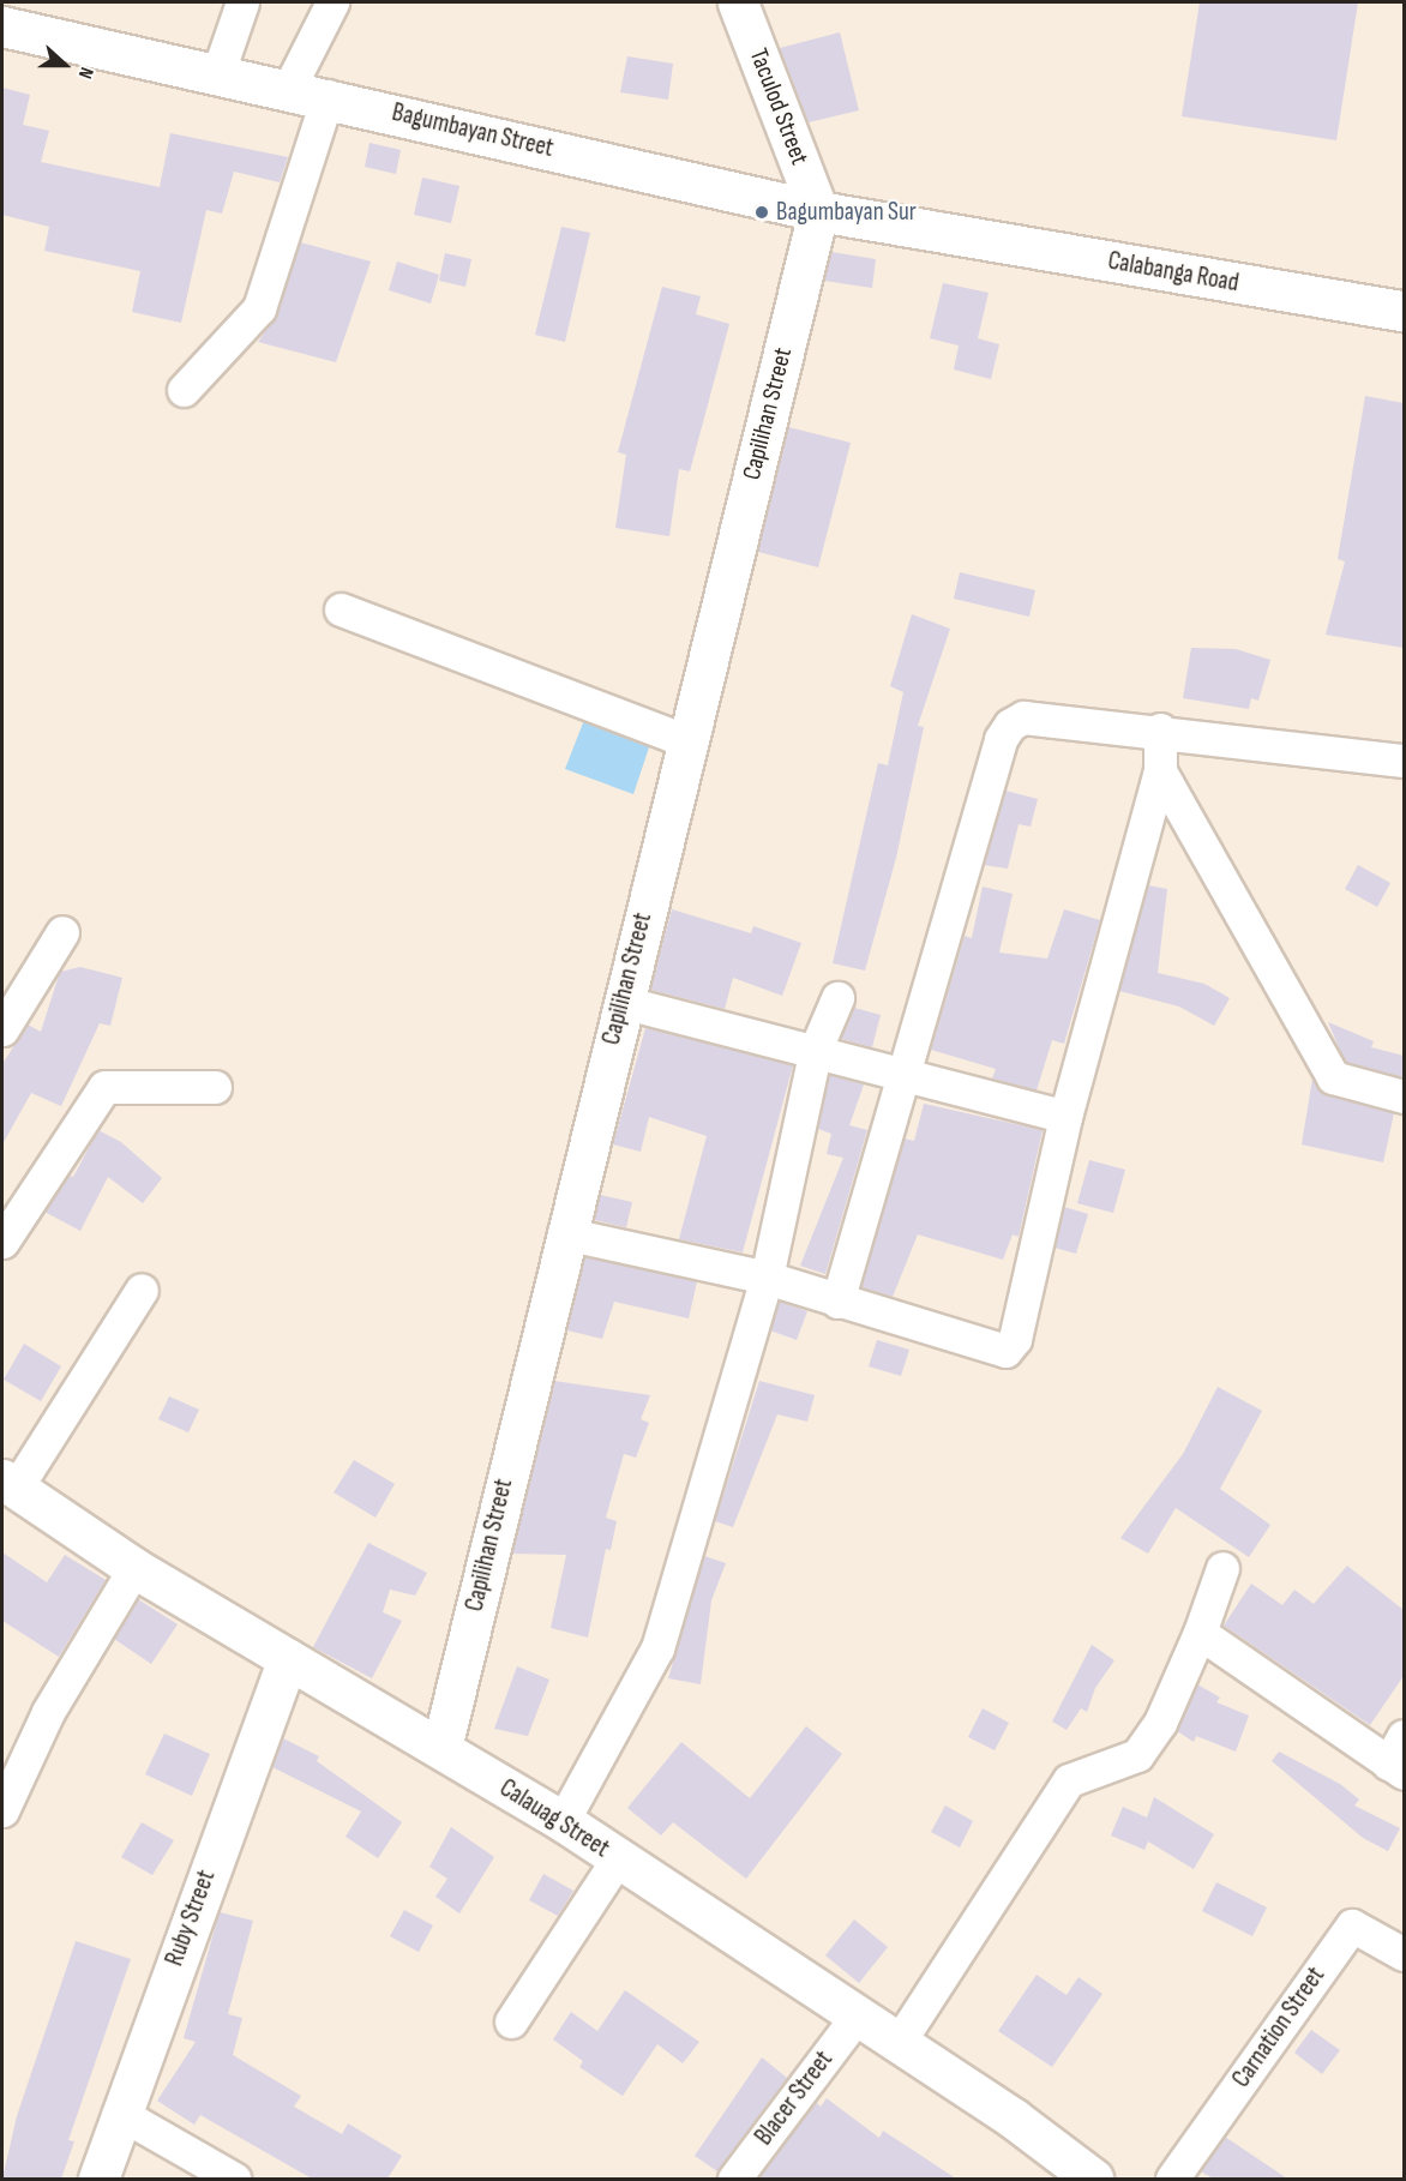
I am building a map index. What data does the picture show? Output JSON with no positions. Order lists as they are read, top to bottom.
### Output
{
  "streets": {
    "street": [
      "Taculod Street",
      "Bagumbayan Street",
      "Calabanga Road",
      "Capilihan Street",
      "Calauag Street",
      "Ruby Street",
      "Carnation Street",
      "Blacer Street"
    ]
  },
  "crossings": [
    ["Taculod Street", "Bagumbayan Street"],
    ["Taculod Street", "Capilihan Street"],
    ["Bagumbayan Street", "Calabanga Road"],
    ["Bagumbayan Street", "Capilihan Street"],
    ["Capilihan Street", "Calauag Street"],
    ["Calauag Street", "Ruby Street"],
    ["Calauag Street", "Blacer Street"]
  ],
  "places": ["Bagumbayan Sur"],
  "north": "right"
}
